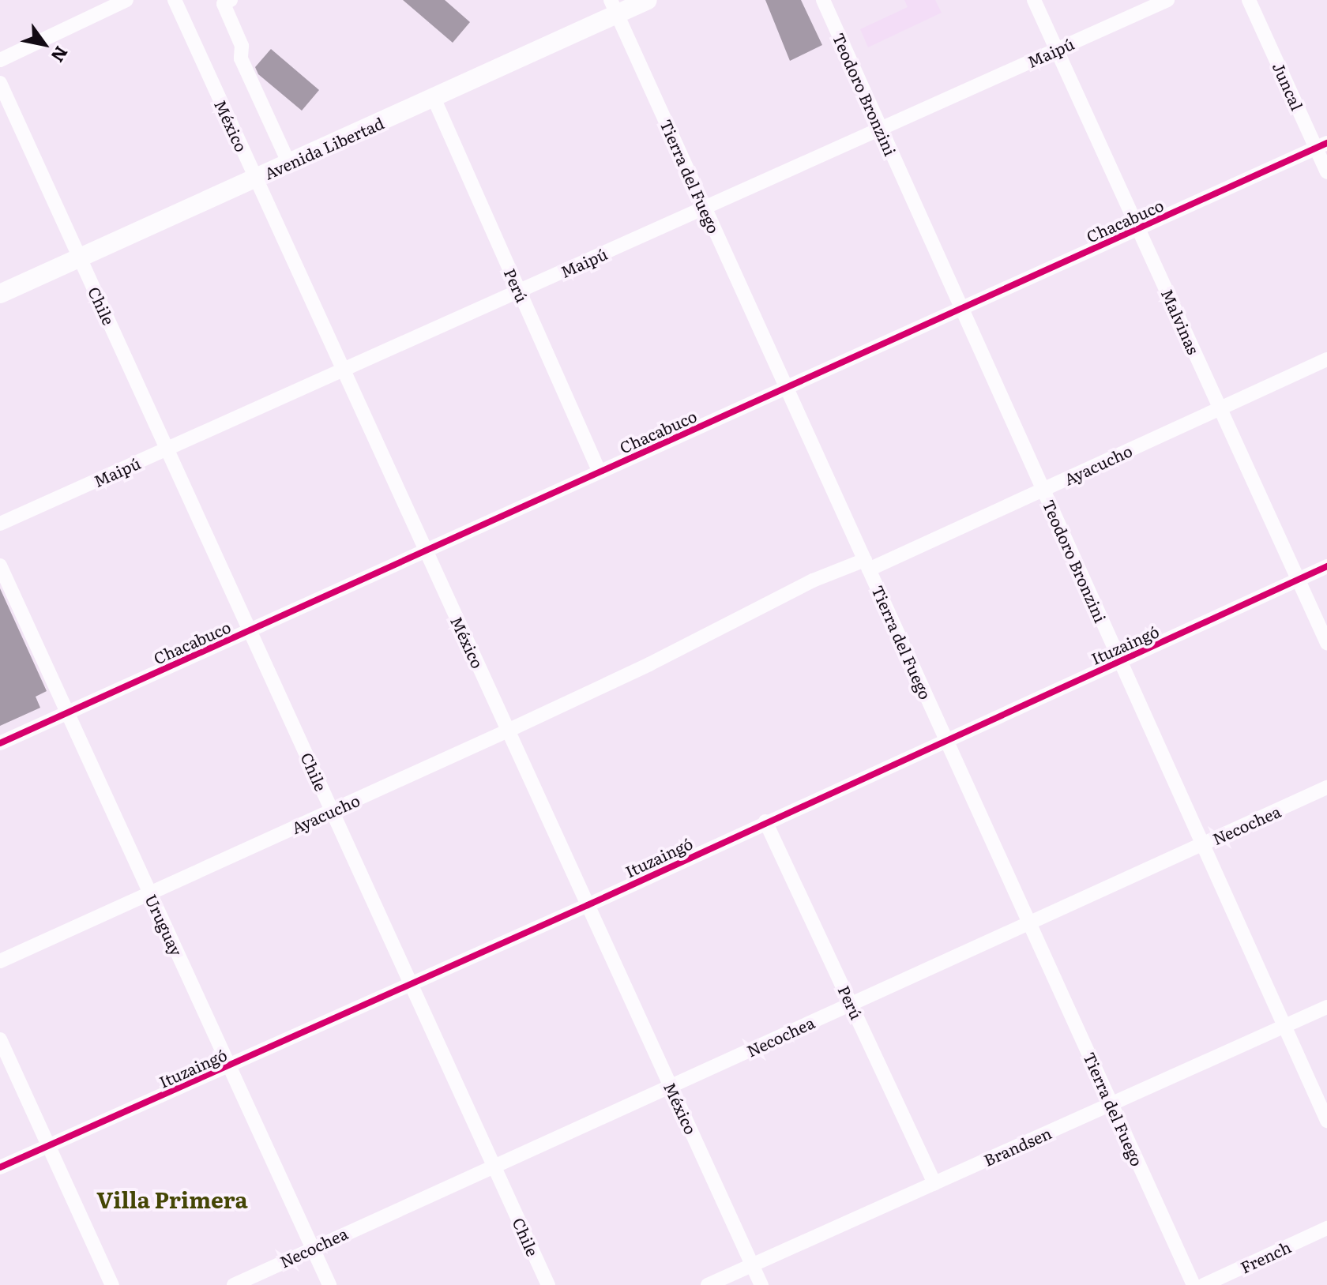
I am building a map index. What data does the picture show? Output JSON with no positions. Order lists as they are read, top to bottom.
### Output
{
  "streets": {
    "main road": ["Avenida Libertad"],
    "street": [
      "Maipú",
      "Juncal",
      "Teodoro Bronzini",
      "México",
      "Tierra del Fuego",
      "Chacabuco",
      "Perú",
      "Chile",
      "Malvinas",
      "Ayacucho",
      "Ituzaingó",
      "Necochea",
      "Uruguay",
      "Brandsen",
      "French"
    ]
  },
  "crossings": [
    ["Maipú", "Teodoro Bronzini"],
    ["Maipú", "México"],
    ["Maipú", "Tierra del Fuego"],
    ["Maipú", "Perú"],
    ["Maipú", "Chile"],
    ["Maipú", "Malvinas"],
    ["Juncal", "Chacabuco"],
    ["Teodoro Bronzini", "Chacabuco"],
    ["Teodoro Bronzini", "Ayacucho"],
    ["Teodoro Bronzini", "Ituzaingó"],
    ["Teodoro Bronzini", "Necochea"],
    ["Teodoro Bronzini", "Brandsen"],
    ["México", "Avenida Libertad"],
    ["México", "Chacabuco"],
    ["México", "Ayacucho"],
    ["México", "Ituzaingó"],
    ["México", "Necochea"],
    ["México", "Brandsen"],
    ["Avenida Libertad", "Tierra del Fuego"],
    ["Avenida Libertad", "Perú"],
    ["Avenida Libertad", "Chile"],
    ["Tierra del Fuego", "Chacabuco"],
    ["Tierra del Fuego", "Ayacucho"],
    ["Tierra del Fuego", "Ituzaingó"],
    ["Tierra del Fuego", "Necochea"],
    ["Tierra del Fuego", "Brandsen"],
    ["Chacabuco", "Perú"],
    ["Chacabuco", "Chile"],
    ["Chacabuco", "Malvinas"],
    ["Chacabuco", "Uruguay"],
    ["Perú", "Ituzaingó"],
    ["Perú", "Necochea"],
    ["Perú", "Brandsen"],
    ["Chile", "Ayacucho"],
    ["Chile", "Ituzaingó"],
    ["Chile", "Necochea"],
    ["Malvinas", "Ayacucho"],
    ["Malvinas", "Ituzaingó"],
    ["Ayacucho", "Uruguay"],
    ["Ituzaingó", "Uruguay"],
    ["Necochea", "Uruguay"]
  ],
  "districts": ["Villa Primera"],
  "north": "bottom right"
}
